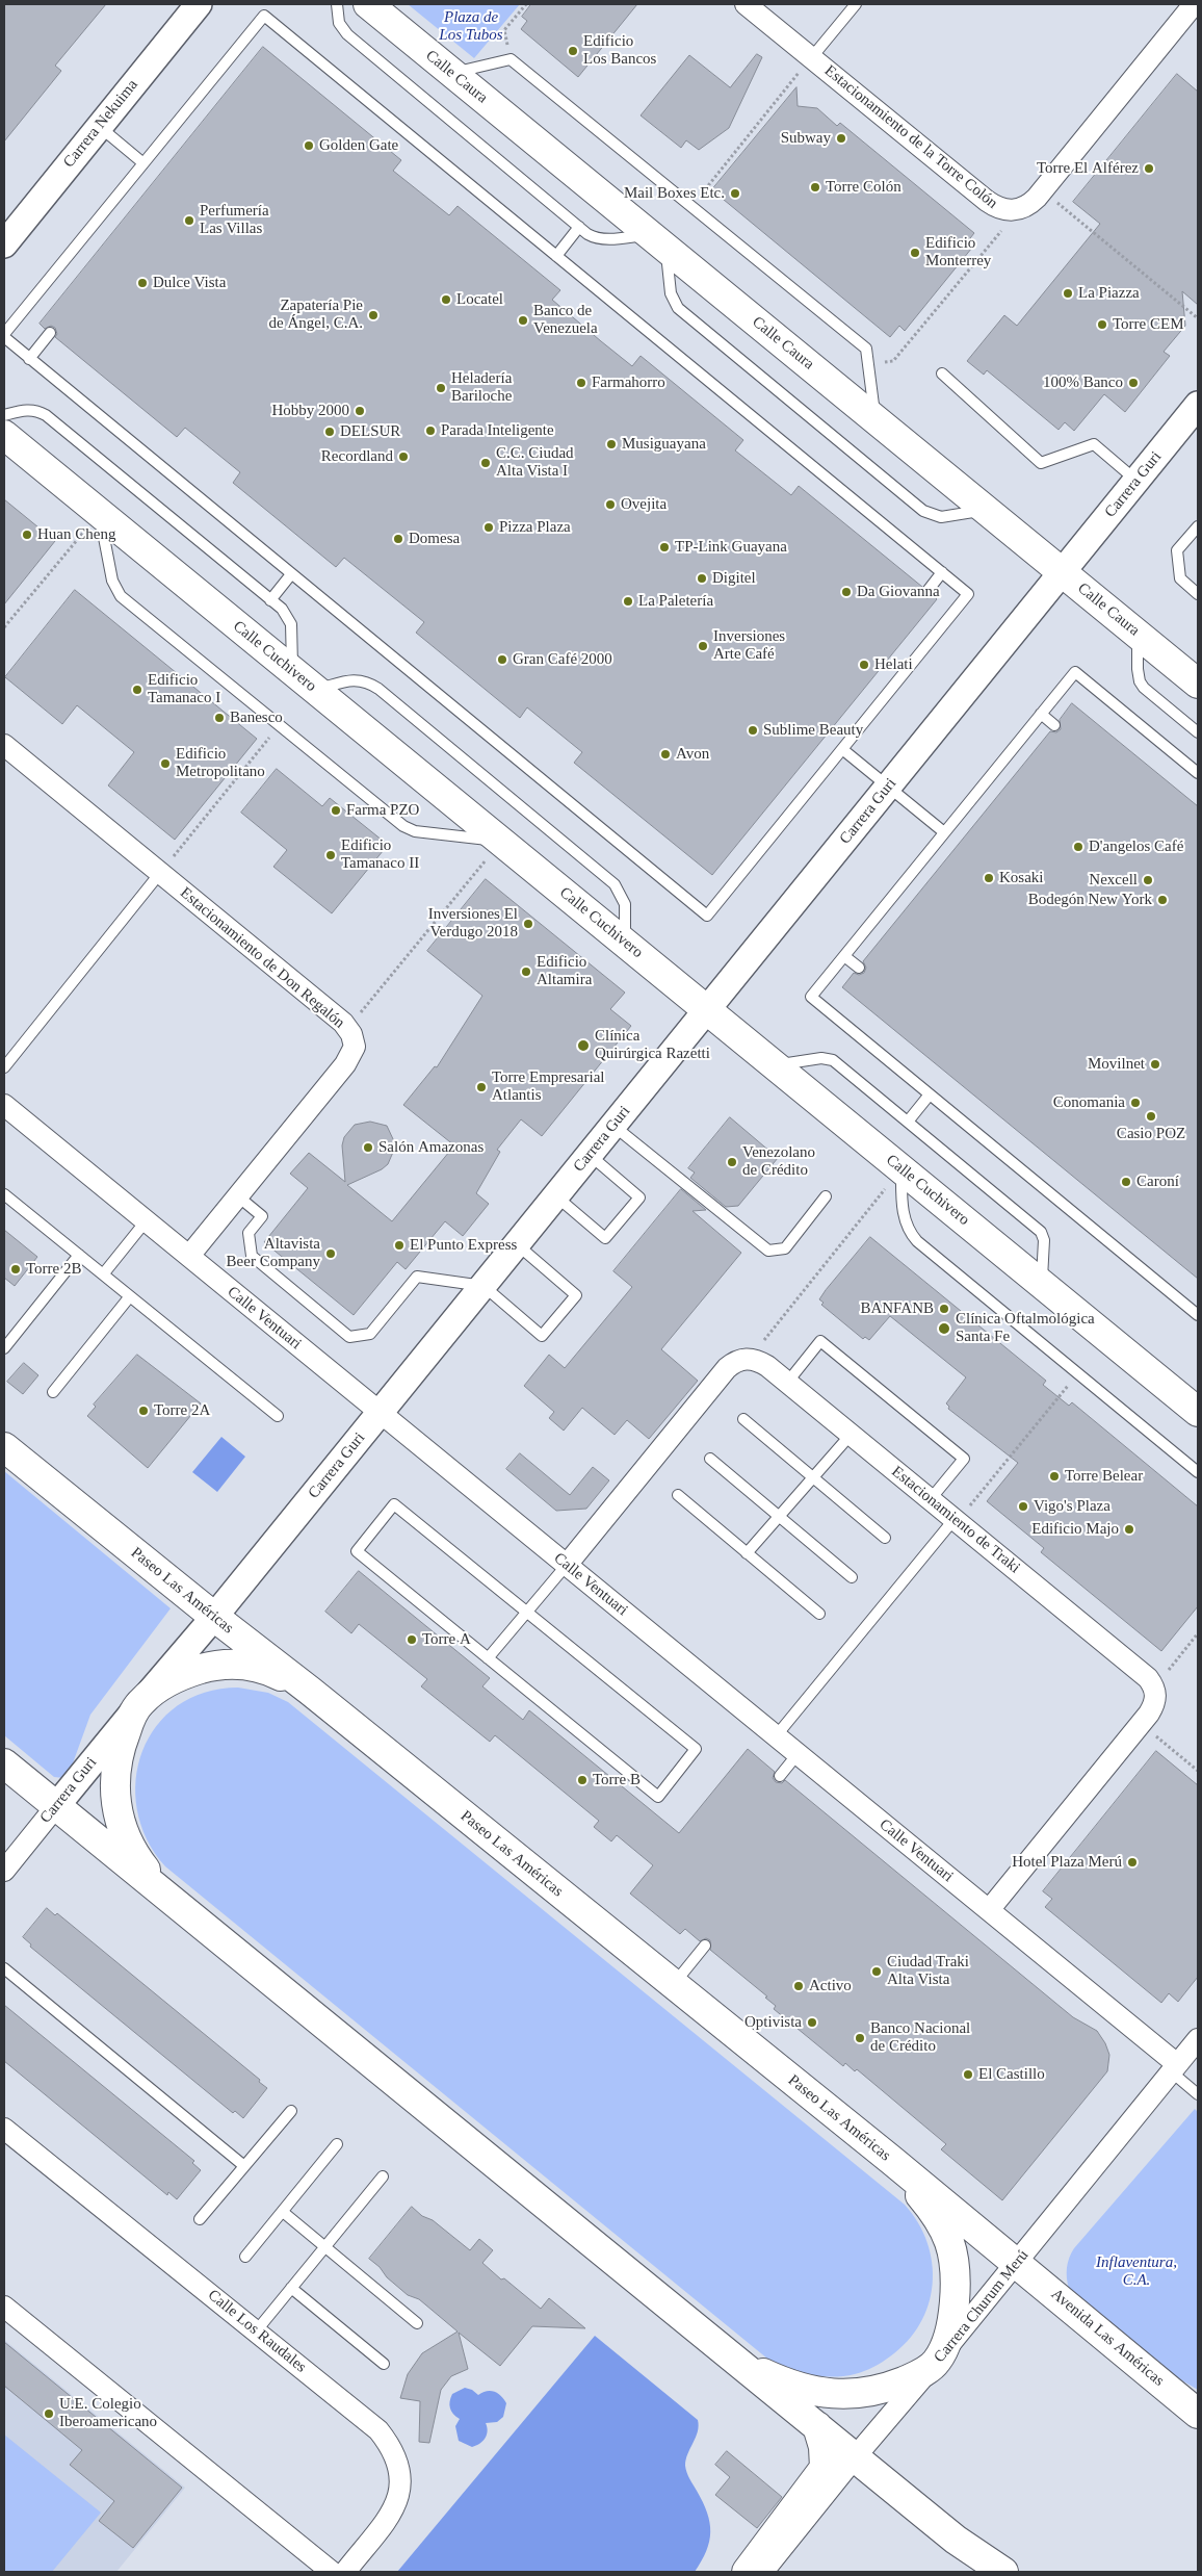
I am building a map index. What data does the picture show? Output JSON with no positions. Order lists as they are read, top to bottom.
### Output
{
  "streets": {
    "main road": [
      "Calle Caura",
      "Calle Cuchivero",
      "Paseo Las Américas",
      "Avenida Las Américas"
    ],
    "street": [
      "Carrera Nekuima",
      "Estacionamiento de la Torre Colón",
      "Carrera Guri",
      "Estacionamiento de Don Regalón",
      "Calle Ventuari",
      "Estacionamiento de Traki",
      "Carrera Churum Merú",
      "Calle Los Raudales"
    ]
  },
  "crossings": [
    ["Calle Caura", "Carrera Guri"],
    ["Carrera Guri", "Calle Cuchivero"],
    ["Carrera Guri", "Calle Ventuari"],
    ["Carrera Guri", "Paseo Las Américas"],
    ["Estacionamiento de Don Regalón", "Calle Ventuari"],
    ["Calle Ventuari", "Carrera Churum Merú"],
    ["Paseo Las Américas", "Carrera Churum Merú"],
    ["Paseo Las Américas", "Avenida Las Américas"],
    ["Carrera Churum Merú", "Avenida Las Américas"]
  ],
  "parks": ["Plaza de Los Tubos", "Inflaventura, C.A."],
  "places": [
    "Edificio Los Bancos",
    "Subway",
    "Golden Gate",
    "Torre El Alférez",
    "Torre Colón",
    "Mail Boxes Etc.",
    "Perfumería Las Villas",
    "Edificio Monterrey",
    "Dulce Vista",
    "La Piazza",
    "Locatel",
    "Zapatería Pie de Ángel, C.A.",
    "Banco de Venezuela",
    "Torre CEM",
    "Farmahorro",
    "100% Banco",
    "Heladería Bariloche",
    "Hobby 2000",
    "Parada Inteligente",
    "DELSUR",
    "Musiguayana",
    "Recordland",
    "C.C. Ciudad Alta Vista I",
    "Ovejita",
    "Pizza Plaza",
    "Huan Cheng",
    "Domesa",
    "TP-Link Guayana",
    "Digitel",
    "Da Giovanna",
    "La Paletería",
    "Inversiones Arte Café",
    "Gran Café 2000",
    "Helati",
    "Edificio Tamanaco I",
    "Banesco",
    "Sublime Beauty",
    "Avon",
    "Edificio Metropolitano",
    "Farma PZO",
    "D'angelos Café",
    "Edificio Tamanaco II",
    "Kosaki",
    "Nexcell",
    "Bodegón New York",
    "Inversiones El Verdugo 2018",
    "Edificio Altamira",
    "Clínica Quirúrgica Razetti",
    "Movilnet",
    "Torre Empresarial Atlantis",
    "Conomania",
    "Casio POZ",
    "Salón Amazonas",
    "Venezolano de Crédito",
    "Caroní",
    "El Punto Express",
    "Altavista Beer Company",
    "Torre 2B",
    "BANFANB",
    "Clínica Oftalmológica Santa Fe",
    "Torre 2A",
    "Torre Belear",
    "Vigo's Plaza",
    "Edificio Majo",
    "Torre A",
    "Torre B",
    "Hotel Plaza Merú",
    "Ciudad Traki Alta Vista",
    "Activo",
    "Optivista",
    "Banco Nacional de Crédito",
    "El Castillo",
    "U.E. Colegio Iberoamericano"
  ]
}
